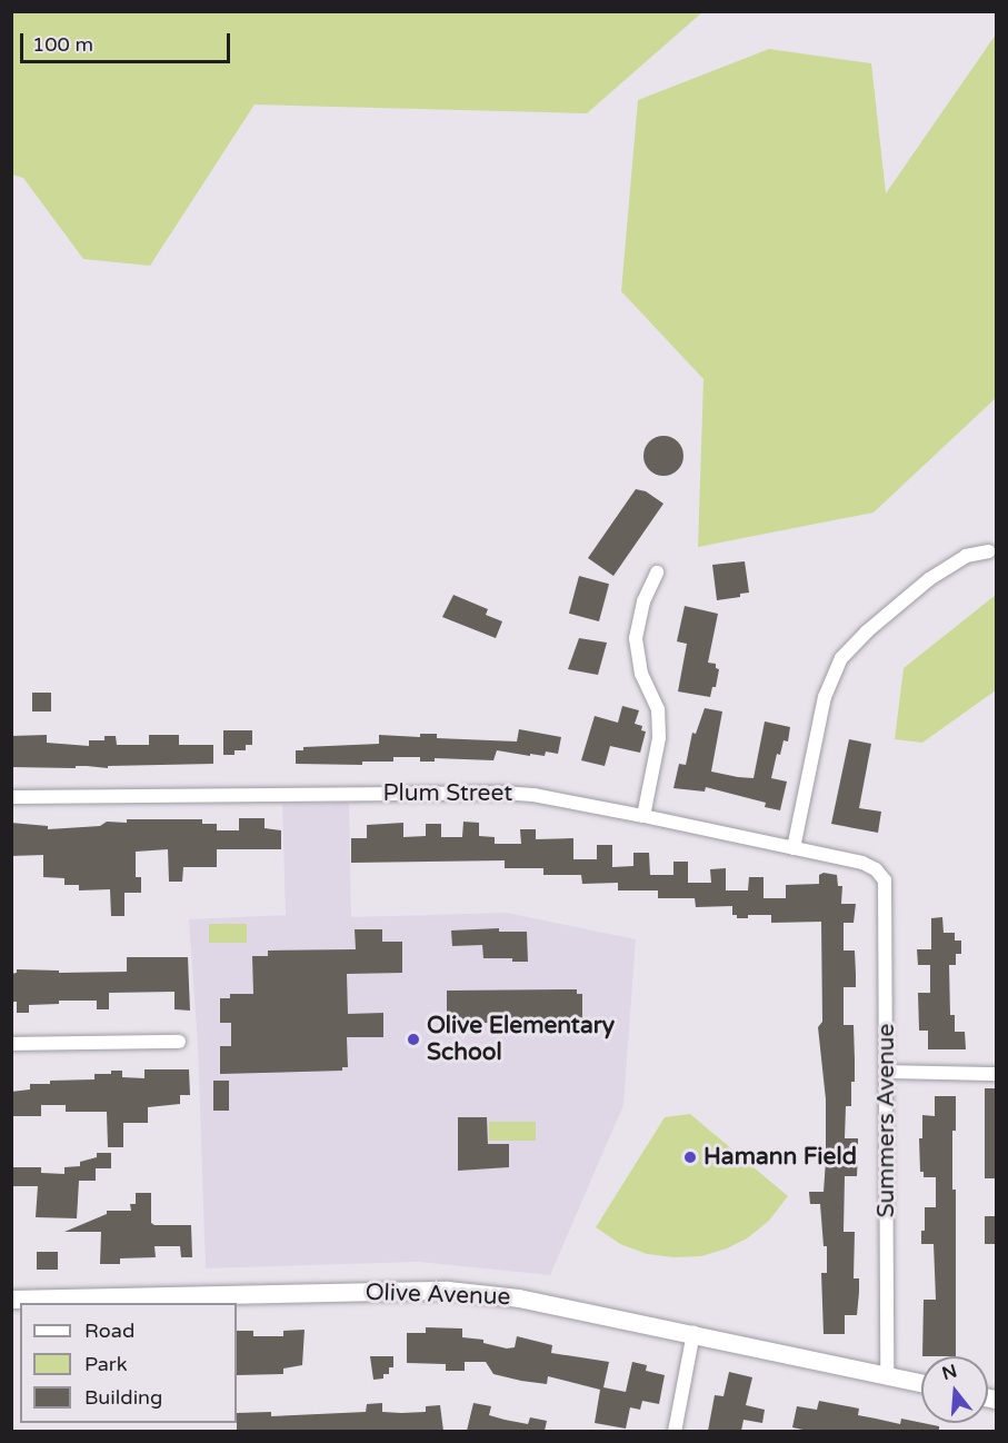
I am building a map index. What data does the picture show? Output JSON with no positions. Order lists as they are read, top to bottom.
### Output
{
  "streets": {
    "street": ["Plum Street", "Summers Avenue", "Olive Avenue"]
  },
  "crossings": [
    ["Plum Street", "Summers Avenue"],
    ["Summers Avenue", "Olive Avenue"]
  ],
  "places": ["Olive Elementary School", "Hamann Field"],
  "legend": ["Road", "Park", "Building"],
  "scale_bar": "100 m",
  "north": "top"
}
